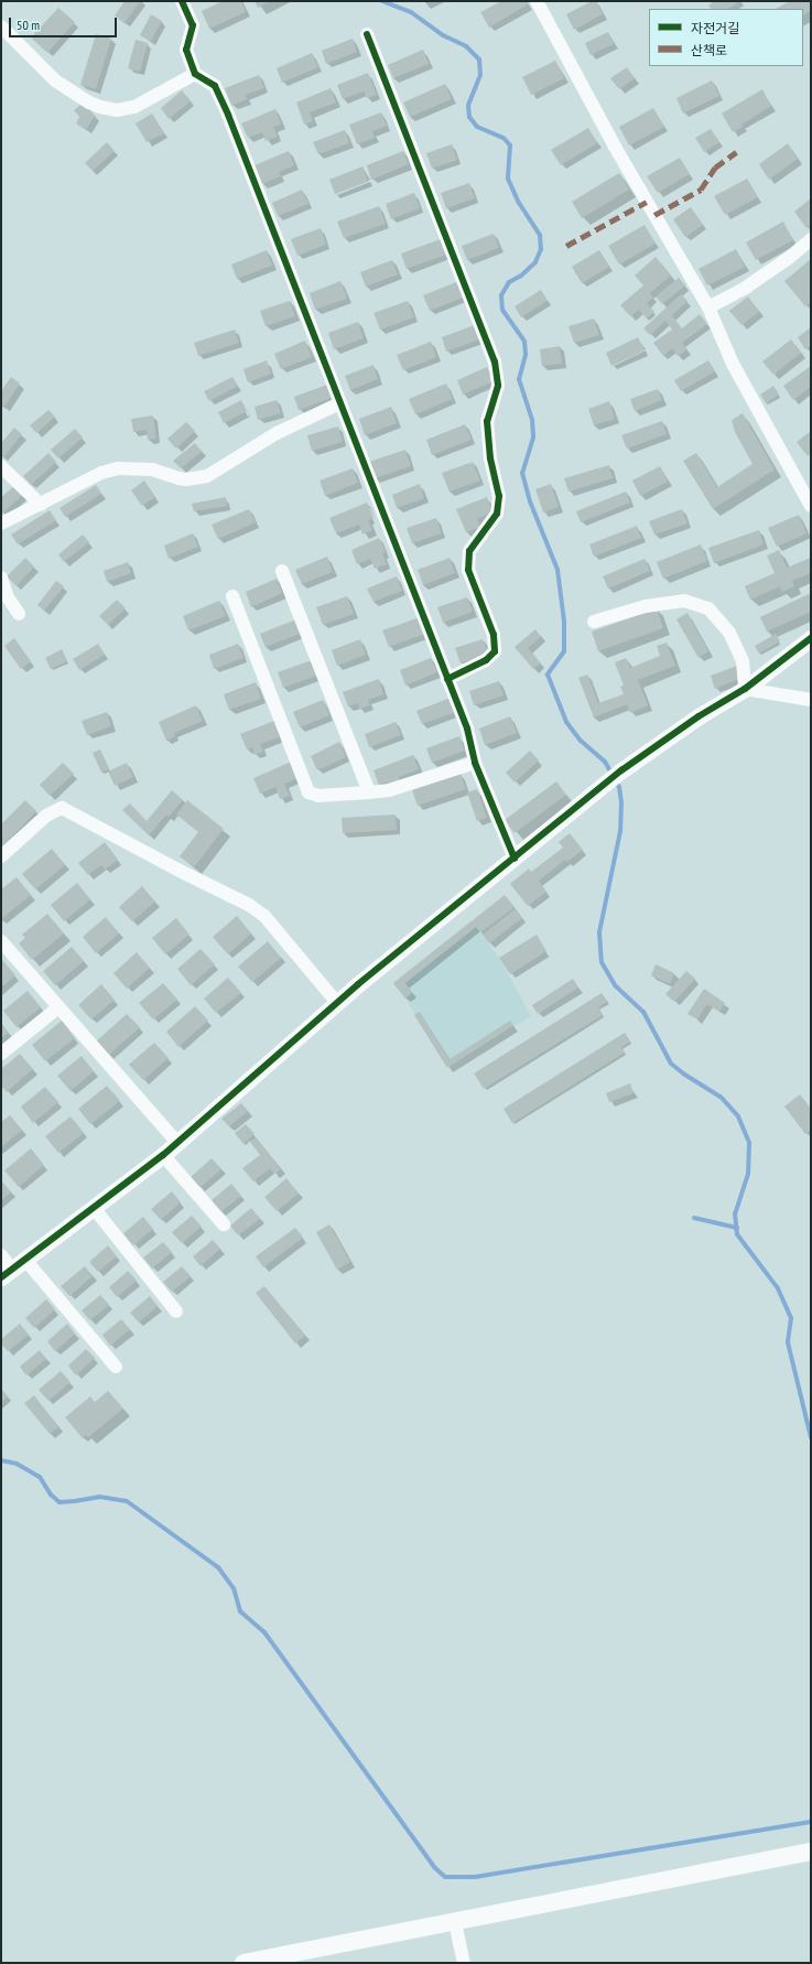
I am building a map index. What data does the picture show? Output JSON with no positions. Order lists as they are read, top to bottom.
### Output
{
  "legend": ["자전거길", "산책로"],
  "scale_bar": "50 m"
}
